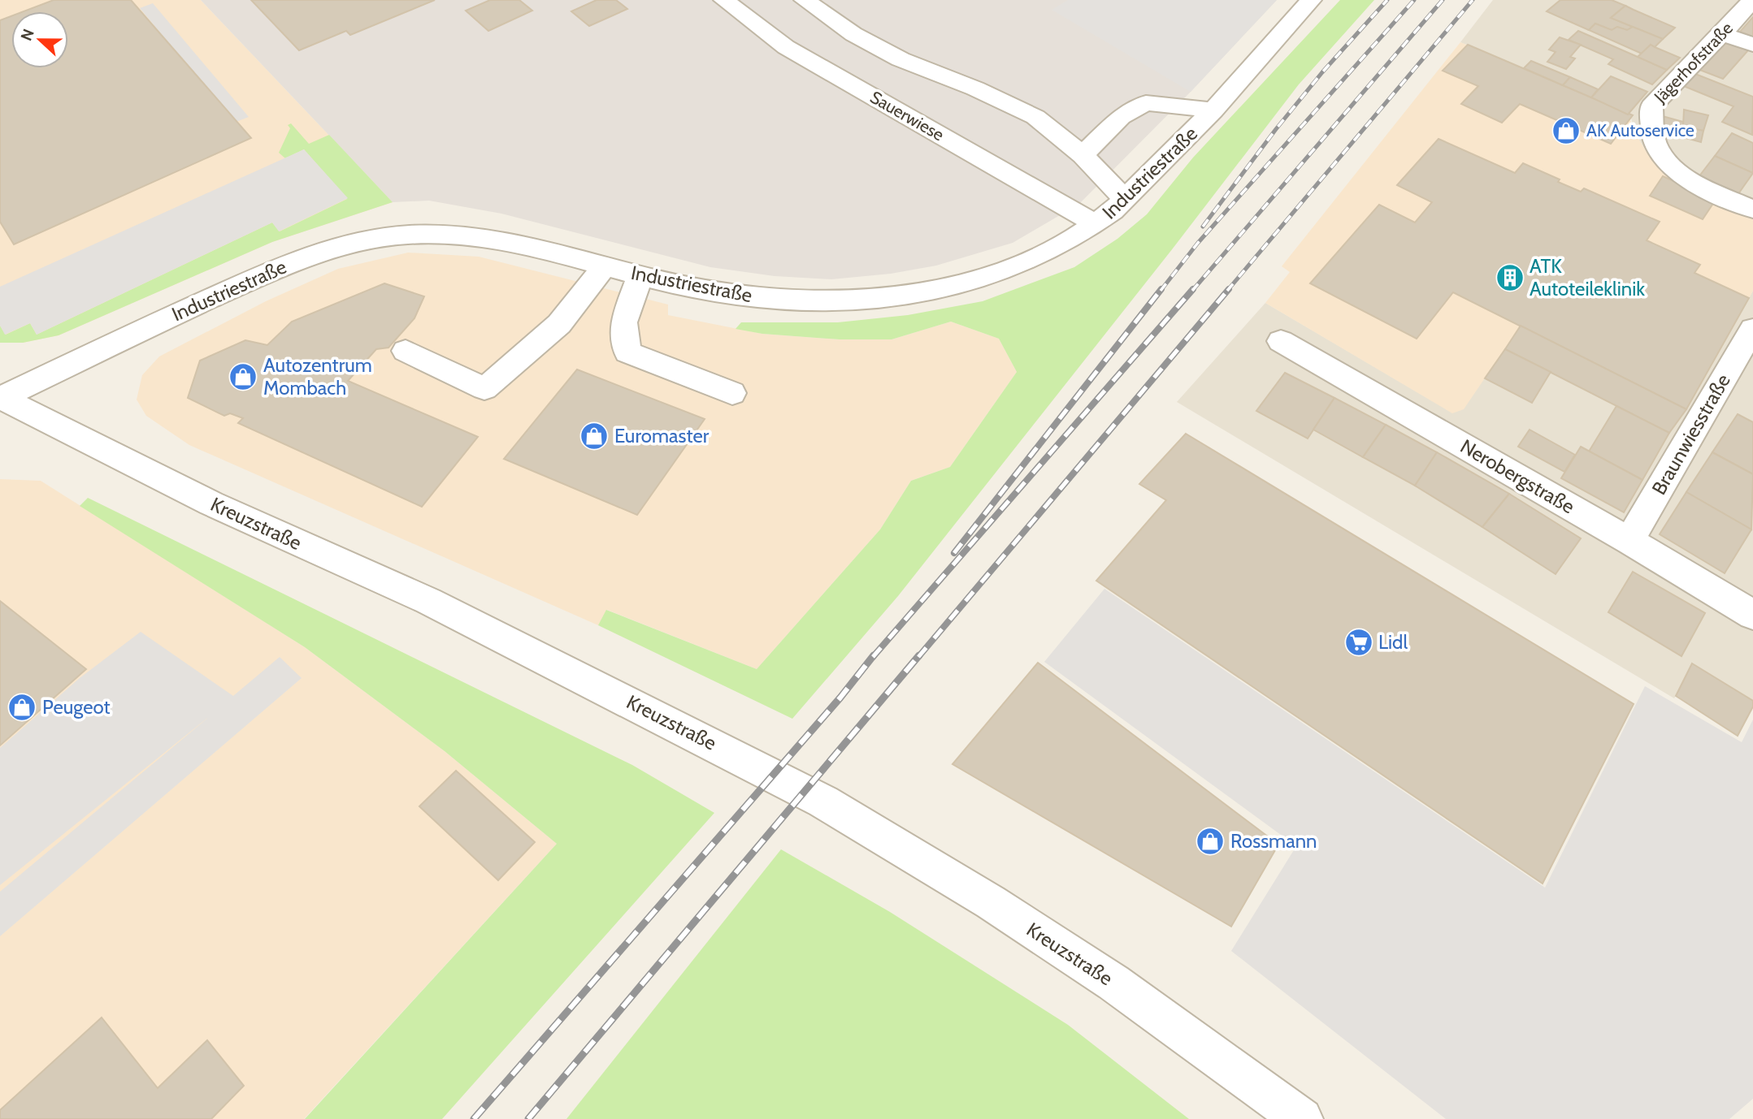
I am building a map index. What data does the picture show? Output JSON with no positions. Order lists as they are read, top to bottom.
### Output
{
  "streets": {
    "street": [
      "Jägerhofstraße",
      "Sauerwiese",
      "Industriestraße",
      "Braunwiesstraße",
      "Nerobergstraße",
      "Kreuzstraße"
    ]
  },
  "crossings": [
    ["Sauerwiese", "Industriestraße"],
    ["Industriestraße", "Kreuzstraße"],
    ["Braunwiesstraße", "Nerobergstraße"]
  ],
  "places": {
    "shop": [
      "AK Autoservice",
      "Autozentrum Mombach",
      "Euromaster",
      "Peugeot",
      "Rossmann"
    ],
    "building": ["ATK Autoteileklinik"],
    "supermarket": ["Lidl"]
  },
  "north": "left"
}
